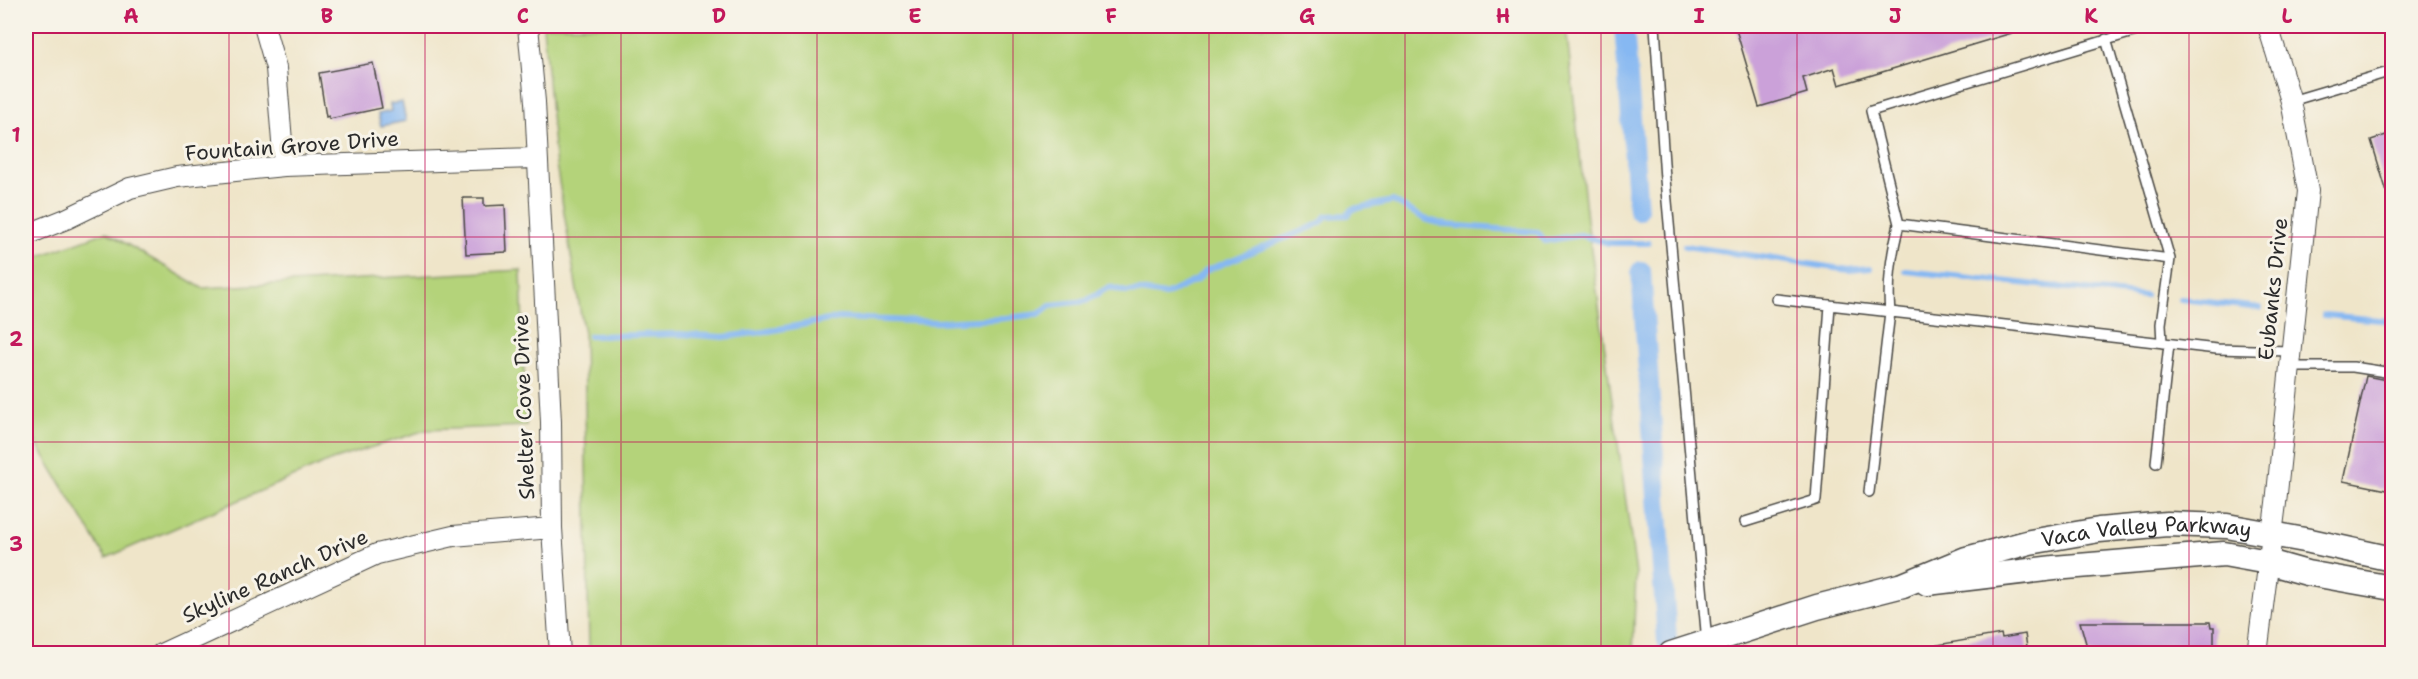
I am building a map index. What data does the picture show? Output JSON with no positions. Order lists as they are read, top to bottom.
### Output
{
  "streets": {
    "street": [
      "Fountain Grove Drive",
      "Eubanks Drive",
      "Shelter Cove Drive",
      "Vaca Valley Parkway",
      "Skyline Ranch Drive"
    ]
  },
  "crossings": [
    ["Fountain Grove Drive", "Shelter Cove Drive"],
    ["Eubanks Drive", "Vaca Valley Parkway"],
    ["Shelter Cove Drive", "Skyline Ranch Drive"]
  ],
  "grid": {
    "columns": [
      "A",
      "B",
      "C",
      "D",
      "E",
      "F",
      "G",
      "H",
      "I",
      "J",
      "K",
      "L"
    ],
    "rows": ["1", "2", "3"]
  }
}
